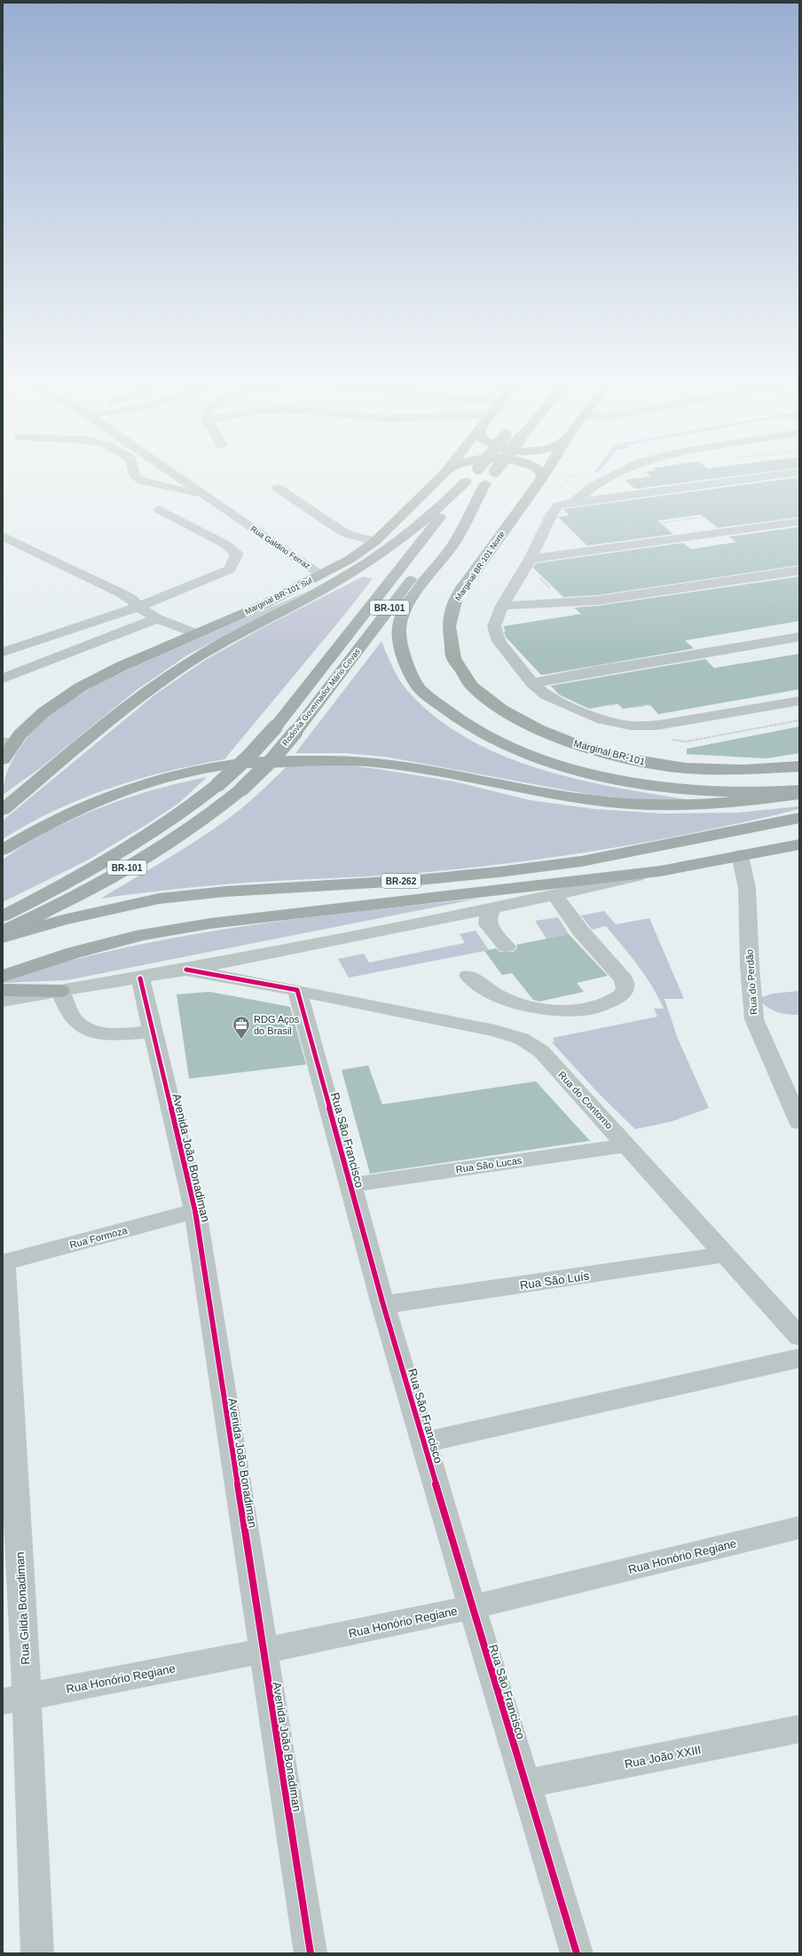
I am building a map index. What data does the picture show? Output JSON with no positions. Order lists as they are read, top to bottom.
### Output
{
  "streets": {
    "highway": ["BR-101", "Rodovia Governador Mário Covas"],
    "main road": [
      "Marginal BR-101 Norte",
      "Marginal BR-101 Sul",
      "Marginal BR-101",
      "BR-262"
    ],
    "street": [
      "Rua Galdino Ferraz",
      "Rua do Perdão",
      "Rua do Contorno",
      "Rua São Francisco",
      "Avenida João Bonadiman",
      "Rua São Lucas",
      "Rua Formoza",
      "Rua São Luís",
      "Rua Honório Regiane",
      "Rua Gilda Bonadiman",
      "Rua João XXIII"
    ]
  },
  "crossings": [
    ["Rua Galdino Ferraz", "Marginal BR-101 Sul"],
    ["Marginal BR-101 Norte", "Marginal BR-101"],
    ["Rua do Contorno", "Rua São Francisco"],
    ["Rua do Contorno", "Rua São Lucas"],
    ["Rua do Contorno", "Rua São Luís"],
    ["Rua São Francisco", "Rua São Lucas"],
    ["Rua São Francisco", "Rua São Luís"],
    ["Rua São Francisco", "Rua Honório Regiane"],
    ["Rua São Francisco", "Rua João XXIII"],
    ["Avenida João Bonadiman", "Rua Formoza"],
    ["Avenida João Bonadiman", "Rua Honório Regiane"],
    ["Rua Formoza", "Rua Gilda Bonadiman"],
    ["Rua Honório Regiane", "Rua Gilda Bonadiman"]
  ],
  "places": {
    "office": ["RDG Aços do Brasil"]
  }
}
